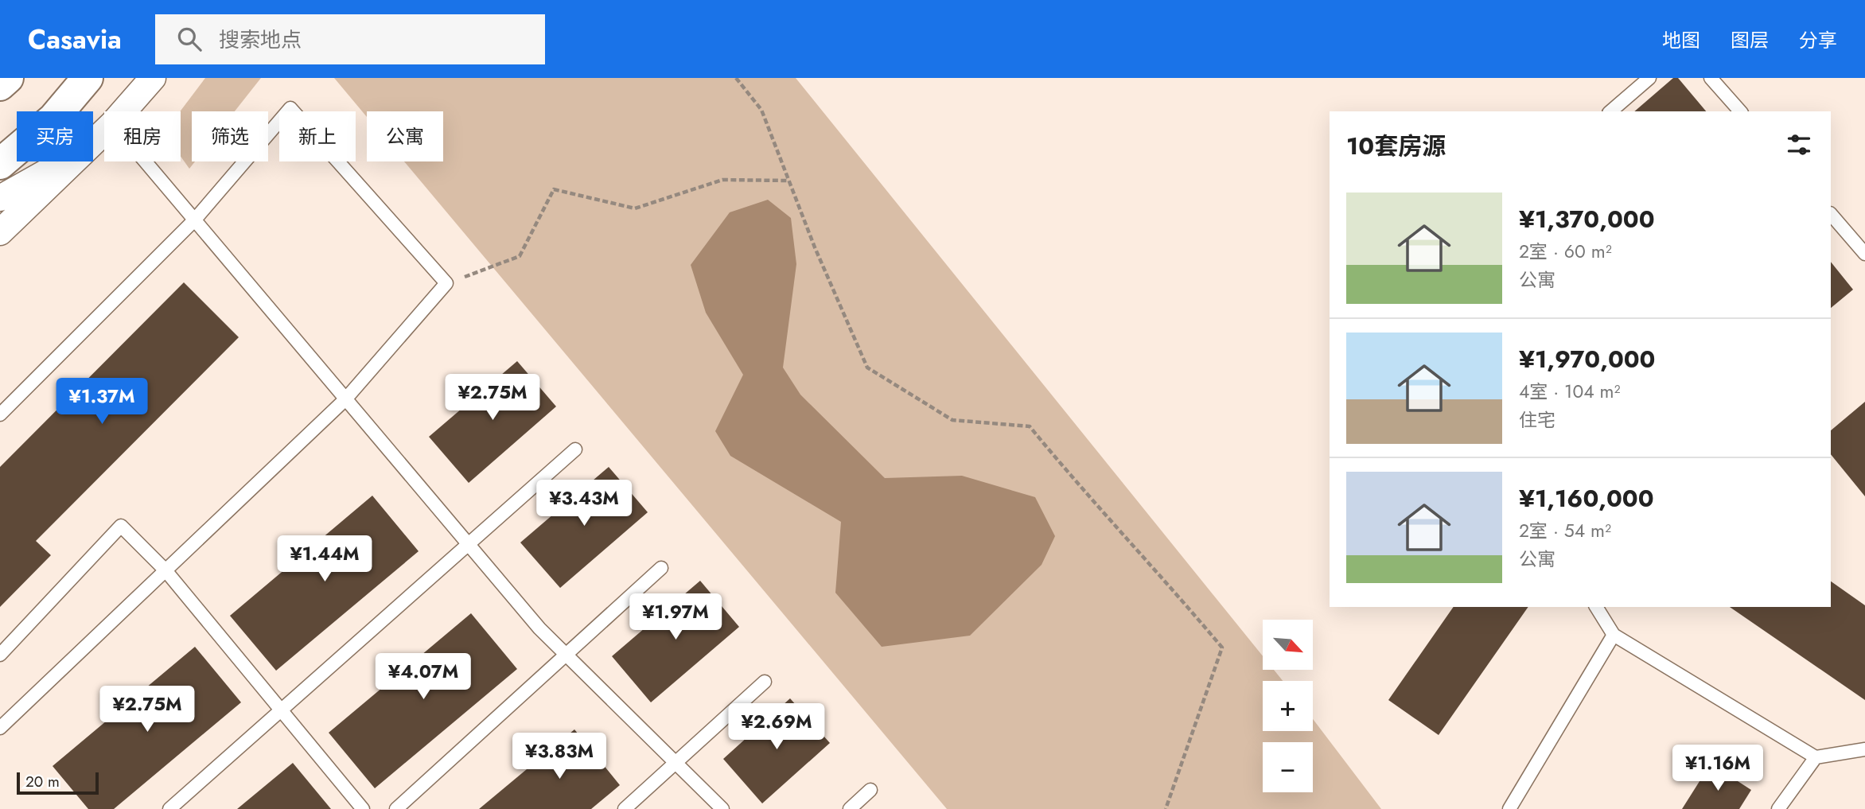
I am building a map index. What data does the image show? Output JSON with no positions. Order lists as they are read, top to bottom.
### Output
{
  "scale_bar": "20 m",
  "north": "bottom right",
  "page": {
    "header": "Casavia",
    "search": "搜索地点",
    "nav": ["地图", "图层", "分享"],
    "chip": [
      "买房",
      "租房",
      "筛选",
      "新上",
      "公寓"
    ],
    "heading": "10套房源",
    "list": [
      {
        "name": "¥1,370,000",
        "note": "2室 · 60 m² · 公寓"
      },
      {
        "name": "¥1,970,000",
        "note": "4室 · 104 m² · 住宅"
      },
      {
        "name": "¥1,160,000",
        "note": "2室 · 54 m² · 公寓"
      }
    ],
    "price": [
      "¥2.75M",
      "¥1.37M",
      "¥3.43M",
      "¥1.44M",
      "¥1.97M",
      "¥4.07M",
      "¥2.75M",
      "¥2.69M",
      "¥3.83M",
      "¥1.16M"
    ],
    "map_buttons": ["+", "−"],
    "scale": "20 m"
  }
}
